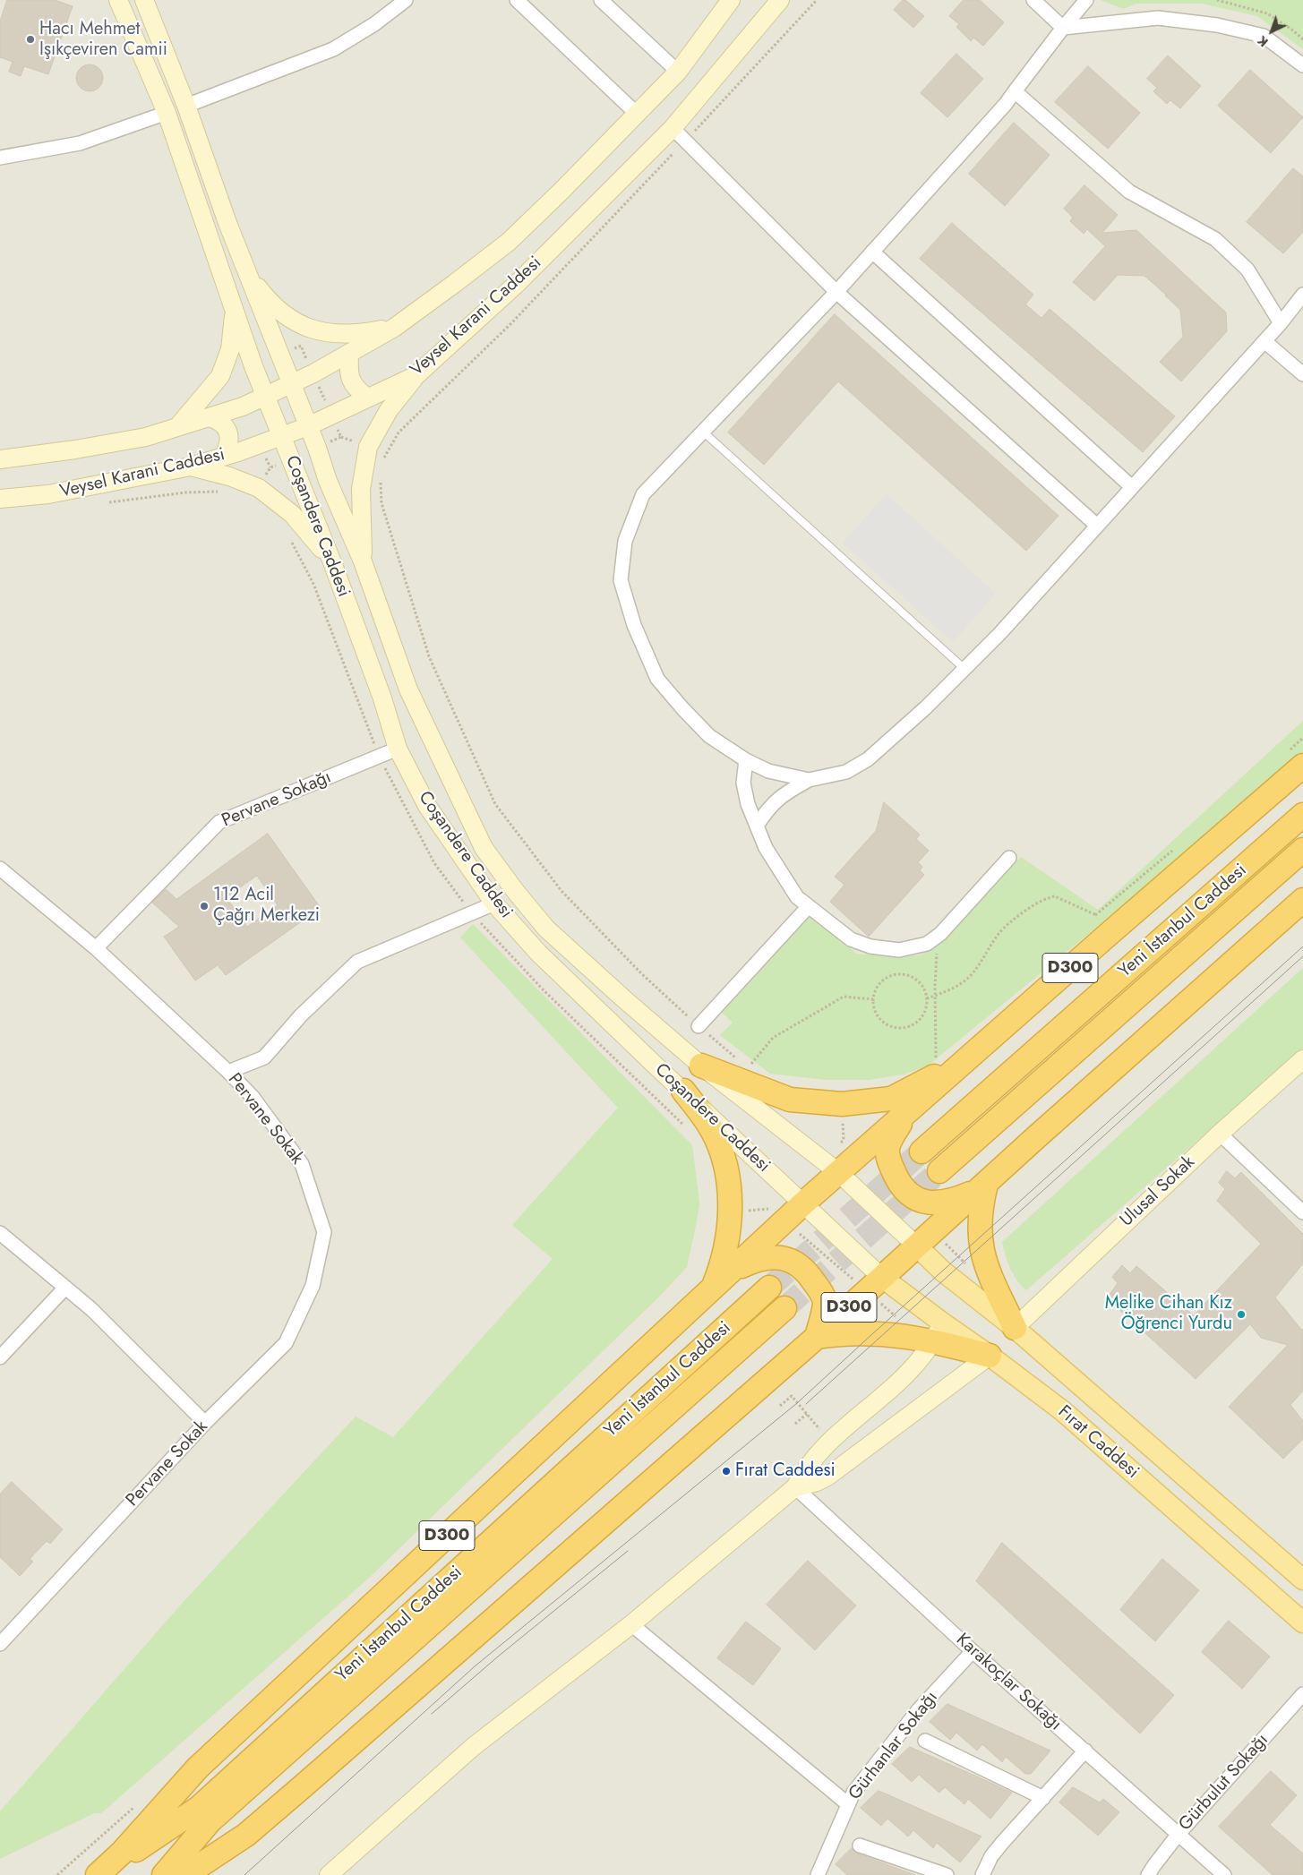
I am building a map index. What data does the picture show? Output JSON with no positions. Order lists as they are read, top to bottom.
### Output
{
  "streets": {
    "highway": ["Yeni İstanbul Caddesi", "D300"],
    "main road": [
      "Veysel Karani Caddesi",
      "Coşandere Caddesi",
      "Ulusal Sokak",
      "Fırat Caddesi"
    ],
    "street": [
      "Pervane Sokağı",
      "Pervane Sokak",
      "Karakoçlar Sokağı",
      "Gürhanlar Sokağı",
      "Gürbulut Sokağı"
    ]
  },
  "crossings": [
    ["Veysel Karani Caddesi", "Coşandere Caddesi"],
    ["Coşandere Caddesi", "Pervane Sokağı"],
    ["Coşandere Caddesi", "D300"],
    ["Coşandere Caddesi", "Fırat Caddesi"],
    ["Pervane Sokağı", "Pervane Sokak"],
    ["Yeni İstanbul Caddesi", "D300"],
    ["D300", "Fırat Caddesi"],
    ["Ulusal Sokak", "Fırat Caddesi"],
    ["Karakoçlar Sokağı", "Gürhanlar Sokağı"],
    ["Karakoçlar Sokağı", "Gürbulut Sokağı"]
  ],
  "places": [
    "Hacı Mehmet Işıkçeviren Camii",
    "112 Acil Çağrı Merkezi",
    "Melike Cihan Kız Öğrenci Yurdu",
    "Fırat Caddesi"
  ],
  "north": "bottom left"
}
